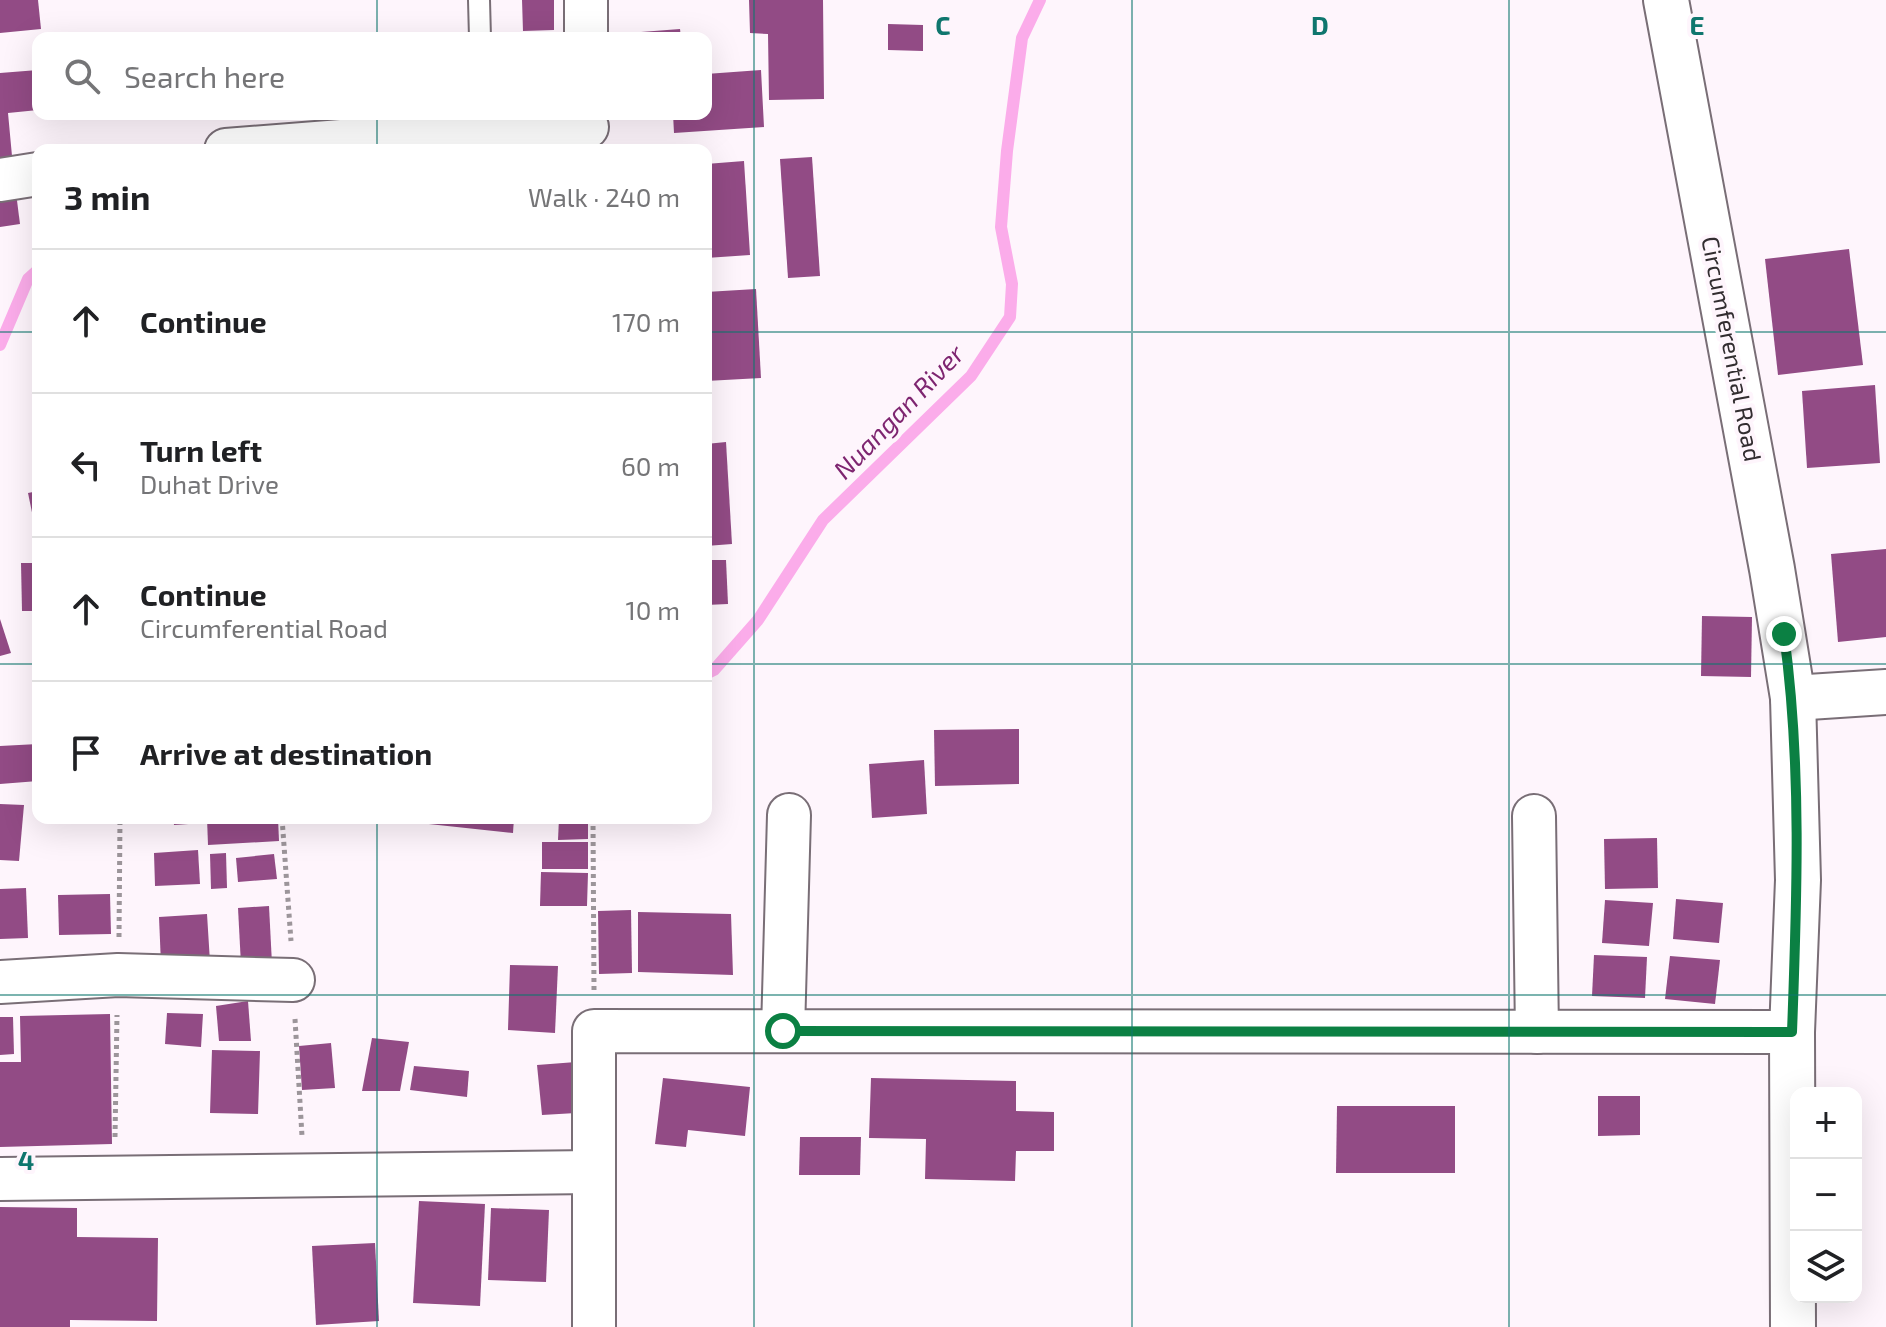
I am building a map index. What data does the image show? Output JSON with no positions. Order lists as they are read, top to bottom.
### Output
{
  "streets": {
    "street": ["Circumferential Road"]
  },
  "water": ["Nuangan River"],
  "page": {
    "search": "Search here",
    "heading": ["3 min", "Walk · 240 m"],
    "list": [
      ["Continue", "170 m"],
      ["Turn left", "Duhat Drive", "60 m"],
      ["Continue", "Circumferential Road", "10 m"],
      "Arrive at destination"
    ],
    "map_buttons": ["+", "−"]
  },
  "grid": {
    "columns": ["C", "D", "E"],
    "rows": ["4"]
  }
}
